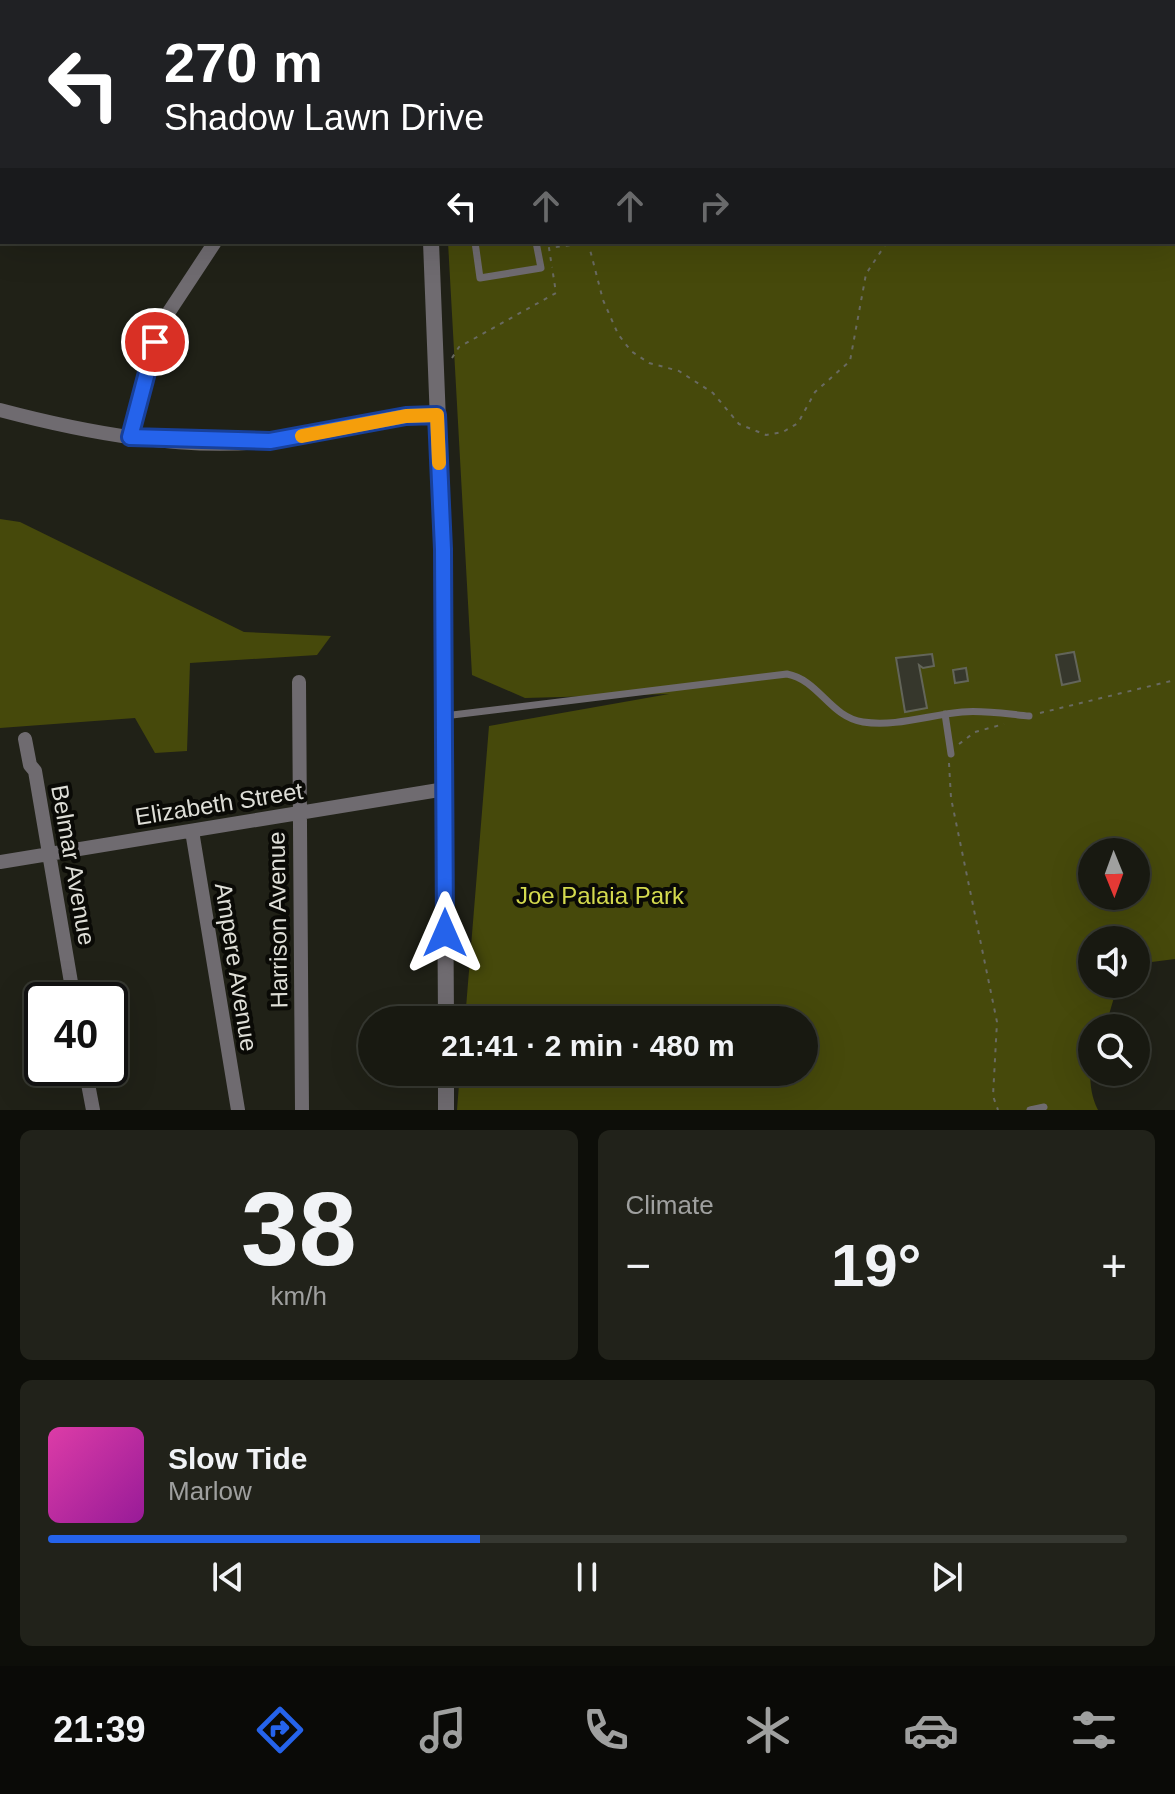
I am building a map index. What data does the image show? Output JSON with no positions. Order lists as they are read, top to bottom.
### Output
{
  "streets": {
    "street": [
      "Elizabeth Street",
      "Belmar Avenue",
      "Harrison Avenue",
      "Ampere Avenue"
    ]
  },
  "crossings": [
    ["Elizabeth Street", "Belmar Avenue"],
    ["Elizabeth Street", "Harrison Avenue"],
    ["Elizabeth Street", "Ampere Avenue"]
  ],
  "parks": ["Joe Palaia Park"],
  "north": "bottom",
  "page": {
    "turn": ["270 m", "Shadow Lawn Drive"],
    "limit": "40",
    "trip": "21:41 · 2 min · 480 m",
    "tile": [
      ["38", "km/h"],
      "Climate"
    ],
    "heat": ["−", "19°", "+"],
    "song": ["Slow Tide", "Marlow"],
    "tabs": "21:39"
  }
}
